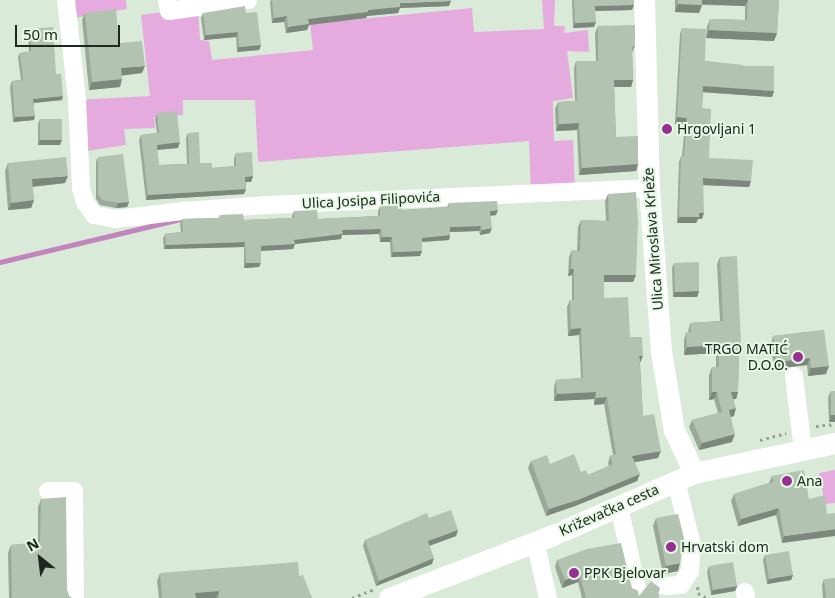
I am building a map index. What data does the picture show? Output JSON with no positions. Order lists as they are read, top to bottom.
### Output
{
  "streets": {
    "main road": ["Ulica Miroslava Krleže", "Križevačka cesta"],
    "street": ["Ulica Josipa Filipovića"]
  },
  "crossings": [
    ["Ulica Josipa Filipovića", "Ulica Miroslava Krleže"],
    ["Ulica Miroslava Krleže", "Križevačka cesta"]
  ],
  "places": [
    "Hrgovljani 1",
    "TRGO MATIĆ D.O.O.",
    "Ana",
    "Hrvatski dom",
    "PPK Bjelovar"
  ],
  "scale_bar": "50 m",
  "north": "top left"
}
